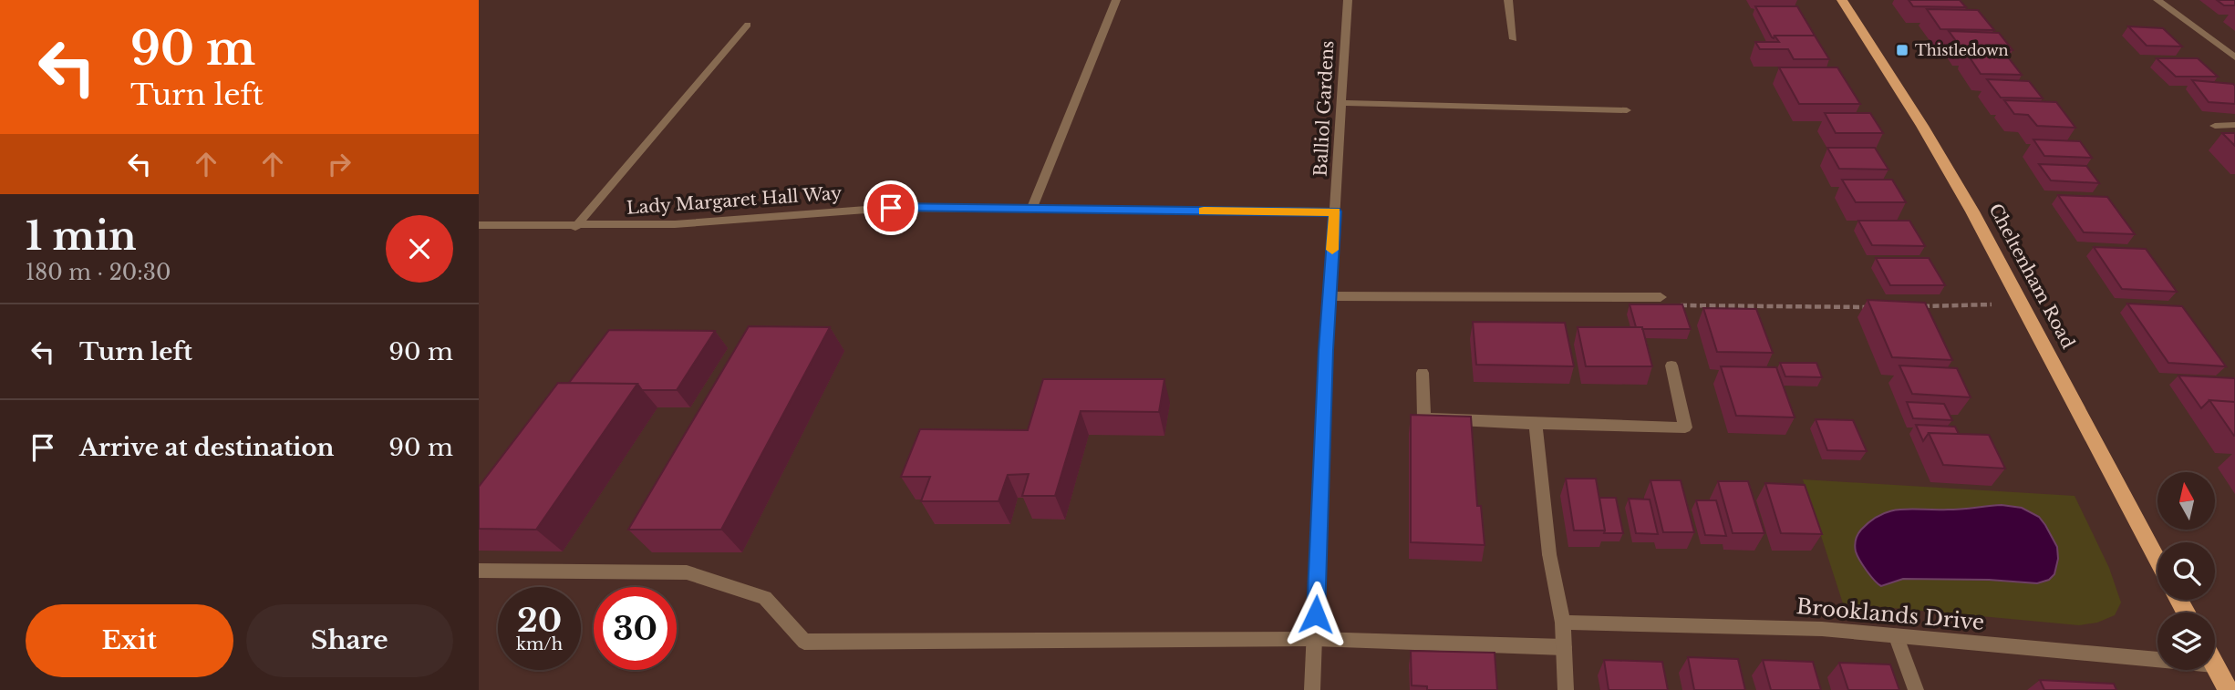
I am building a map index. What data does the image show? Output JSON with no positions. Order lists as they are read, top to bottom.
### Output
{
  "streets": {
    "main road": ["Cheltenham Road"],
    "street": ["Balliol Gardens", "Lady Margaret Hall Way", "Brooklands Drive"]
  },
  "crossings": [
    ["Balliol Gardens", "Lady Margaret Hall Way"]
  ],
  "places": {
    "transit": ["Thistledown"]
  },
  "north": "top",
  "page": {
    "turn": ["90 m", "Turn left"],
    "heading": ["1 min", "180 m · 20:30"],
    "list": [
      {
        "name": "Turn left",
        "value": "90 m"
      },
      {
        "name": "Arrive at destination",
        "value": "90 m"
      }
    ],
    "speed": "20 km/h",
    "limit": "30",
    "buttons": ["Exit", "Share"]
  }
}
